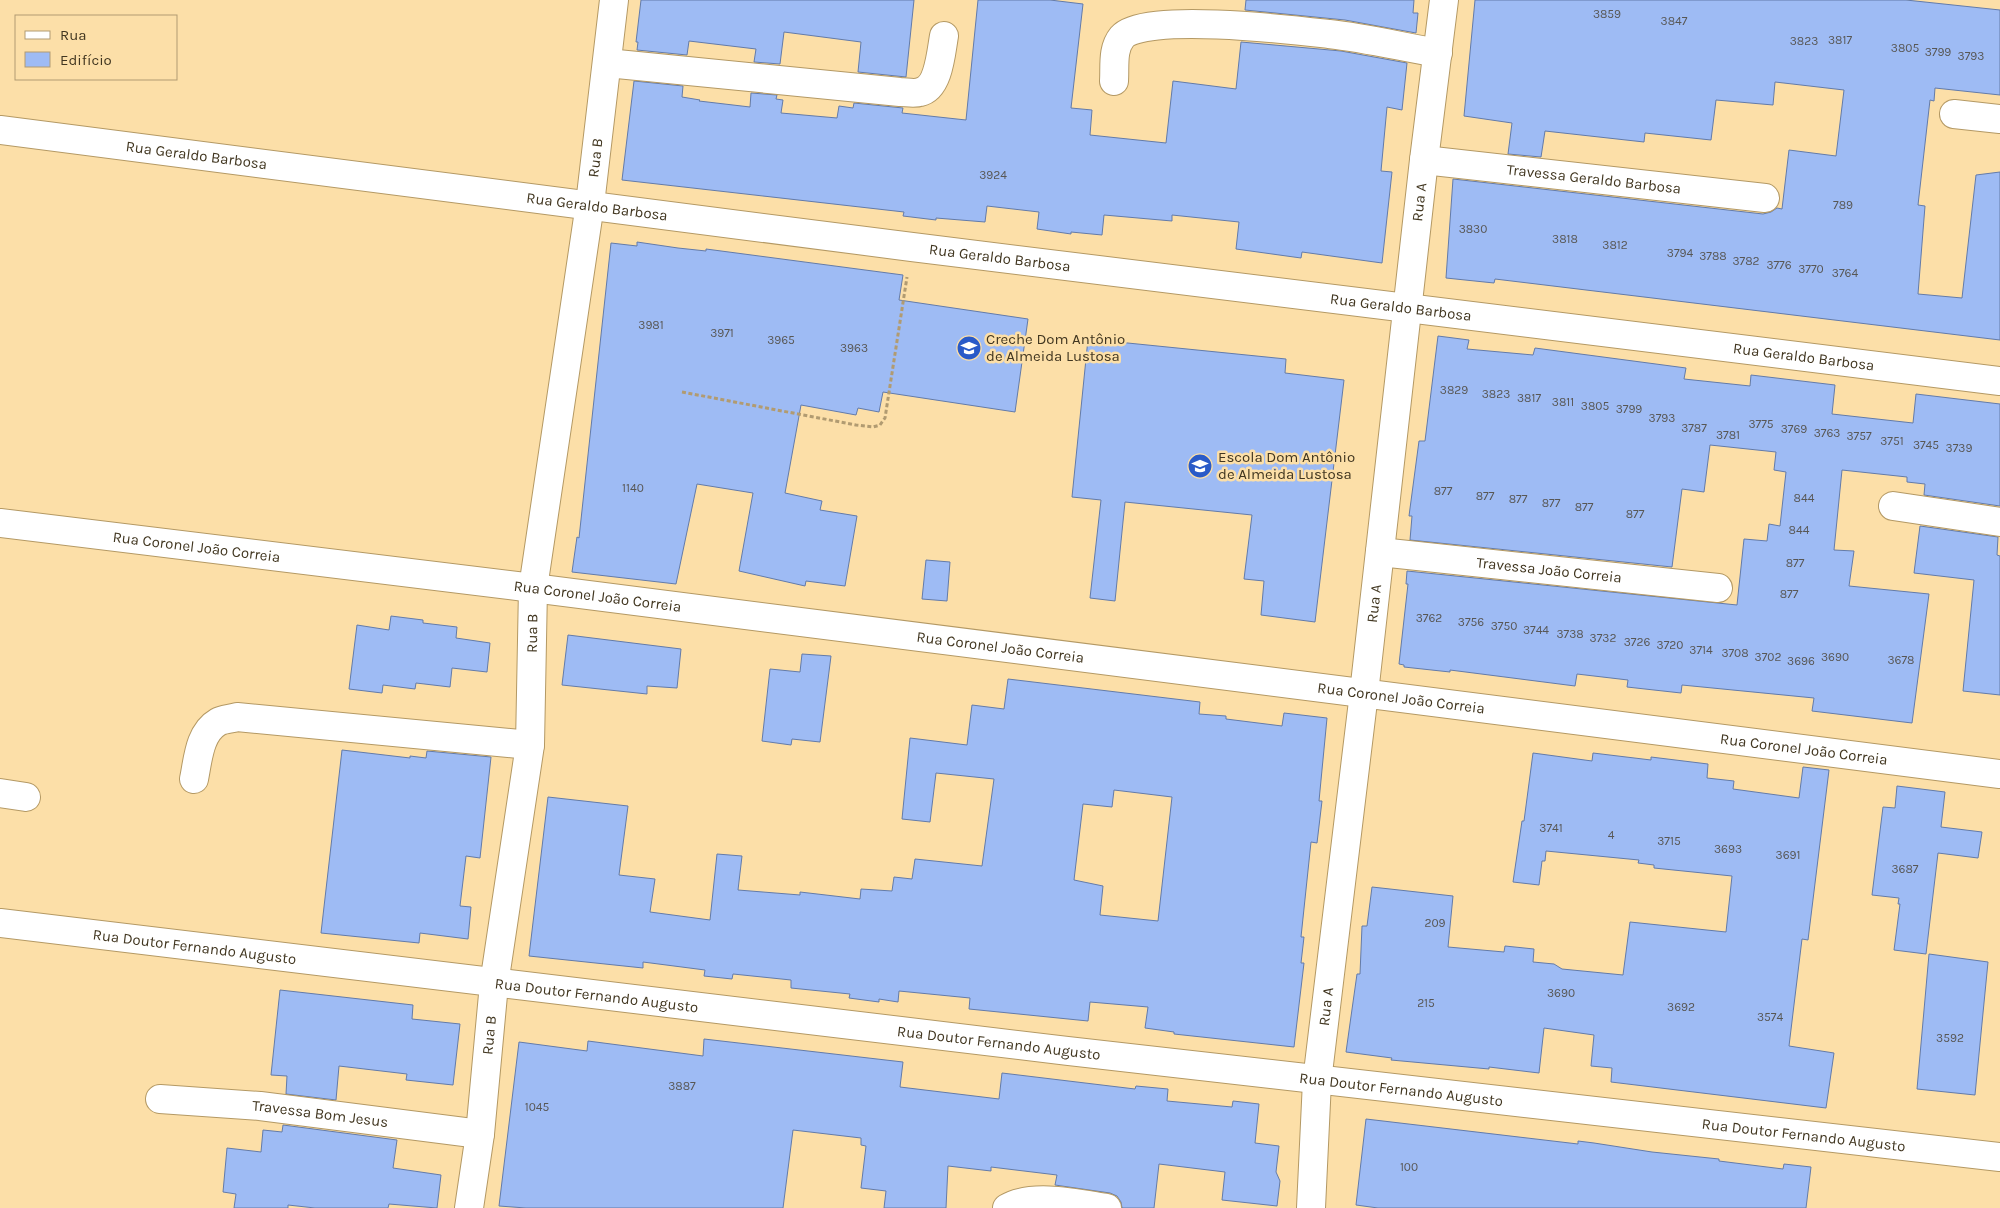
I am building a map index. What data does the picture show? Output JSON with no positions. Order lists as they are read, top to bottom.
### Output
{
  "streets": {
    "street": [
      "Rua Geraldo Barbosa",
      "Rua B",
      "Travessa Geraldo Barbosa",
      "Rua A",
      "Rua Coronel João Correia",
      "Travessa João Correia",
      "Rua Doutor Fernando Augusto",
      "Travessa Bom Jesus"
    ]
  },
  "crossings": [
    ["Rua Geraldo Barbosa", "Rua B"],
    ["Rua Geraldo Barbosa", "Rua A"],
    ["Rua B", "Rua Coronel João Correia"],
    ["Rua B", "Rua Doutor Fernando Augusto"],
    ["Rua B", "Travessa Bom Jesus"],
    ["Travessa Geraldo Barbosa", "Rua A"],
    ["Rua A", "Rua Coronel João Correia"],
    ["Rua A", "Travessa João Correia"],
    ["Rua A", "Rua Doutor Fernando Augusto"]
  ],
  "places": {
    "school or university": ["Creche Dom Antônio de Almeida Lustosa", "Escola Dom Antônio de Almeida Lustosa"]
  },
  "house_numbers": [
    "3859",
    "3847",
    "3817",
    "3823",
    "3805",
    "3799",
    "3793",
    "3924",
    "789",
    "3830",
    "3818",
    "3812",
    "3794",
    "3788",
    "3782",
    "3776",
    "3770",
    "3764",
    "3981",
    "3971",
    "3965",
    "3963",
    "3829",
    "3823",
    "3817",
    "3811",
    "3805",
    "3799",
    "3793",
    "3775",
    "3787",
    "3769",
    "3763",
    "3781",
    "3757",
    "3751",
    "3745",
    "3739",
    "1140",
    "877",
    "877",
    "844",
    "877",
    "877",
    "877",
    "877",
    "844",
    "877",
    "877",
    "3762",
    "3756",
    "3750",
    "3744",
    "3738",
    "3732",
    "3726",
    "3720",
    "3714",
    "3708",
    "3702",
    "3690",
    "3678",
    "3696",
    "3741",
    "4",
    "3715",
    "3693",
    "3691",
    "3687",
    "209",
    "3690",
    "215",
    "3692",
    "3574",
    "3592",
    "3887",
    "1045",
    "100"
  ],
  "legend": ["Rua", "Edifício"]
}
